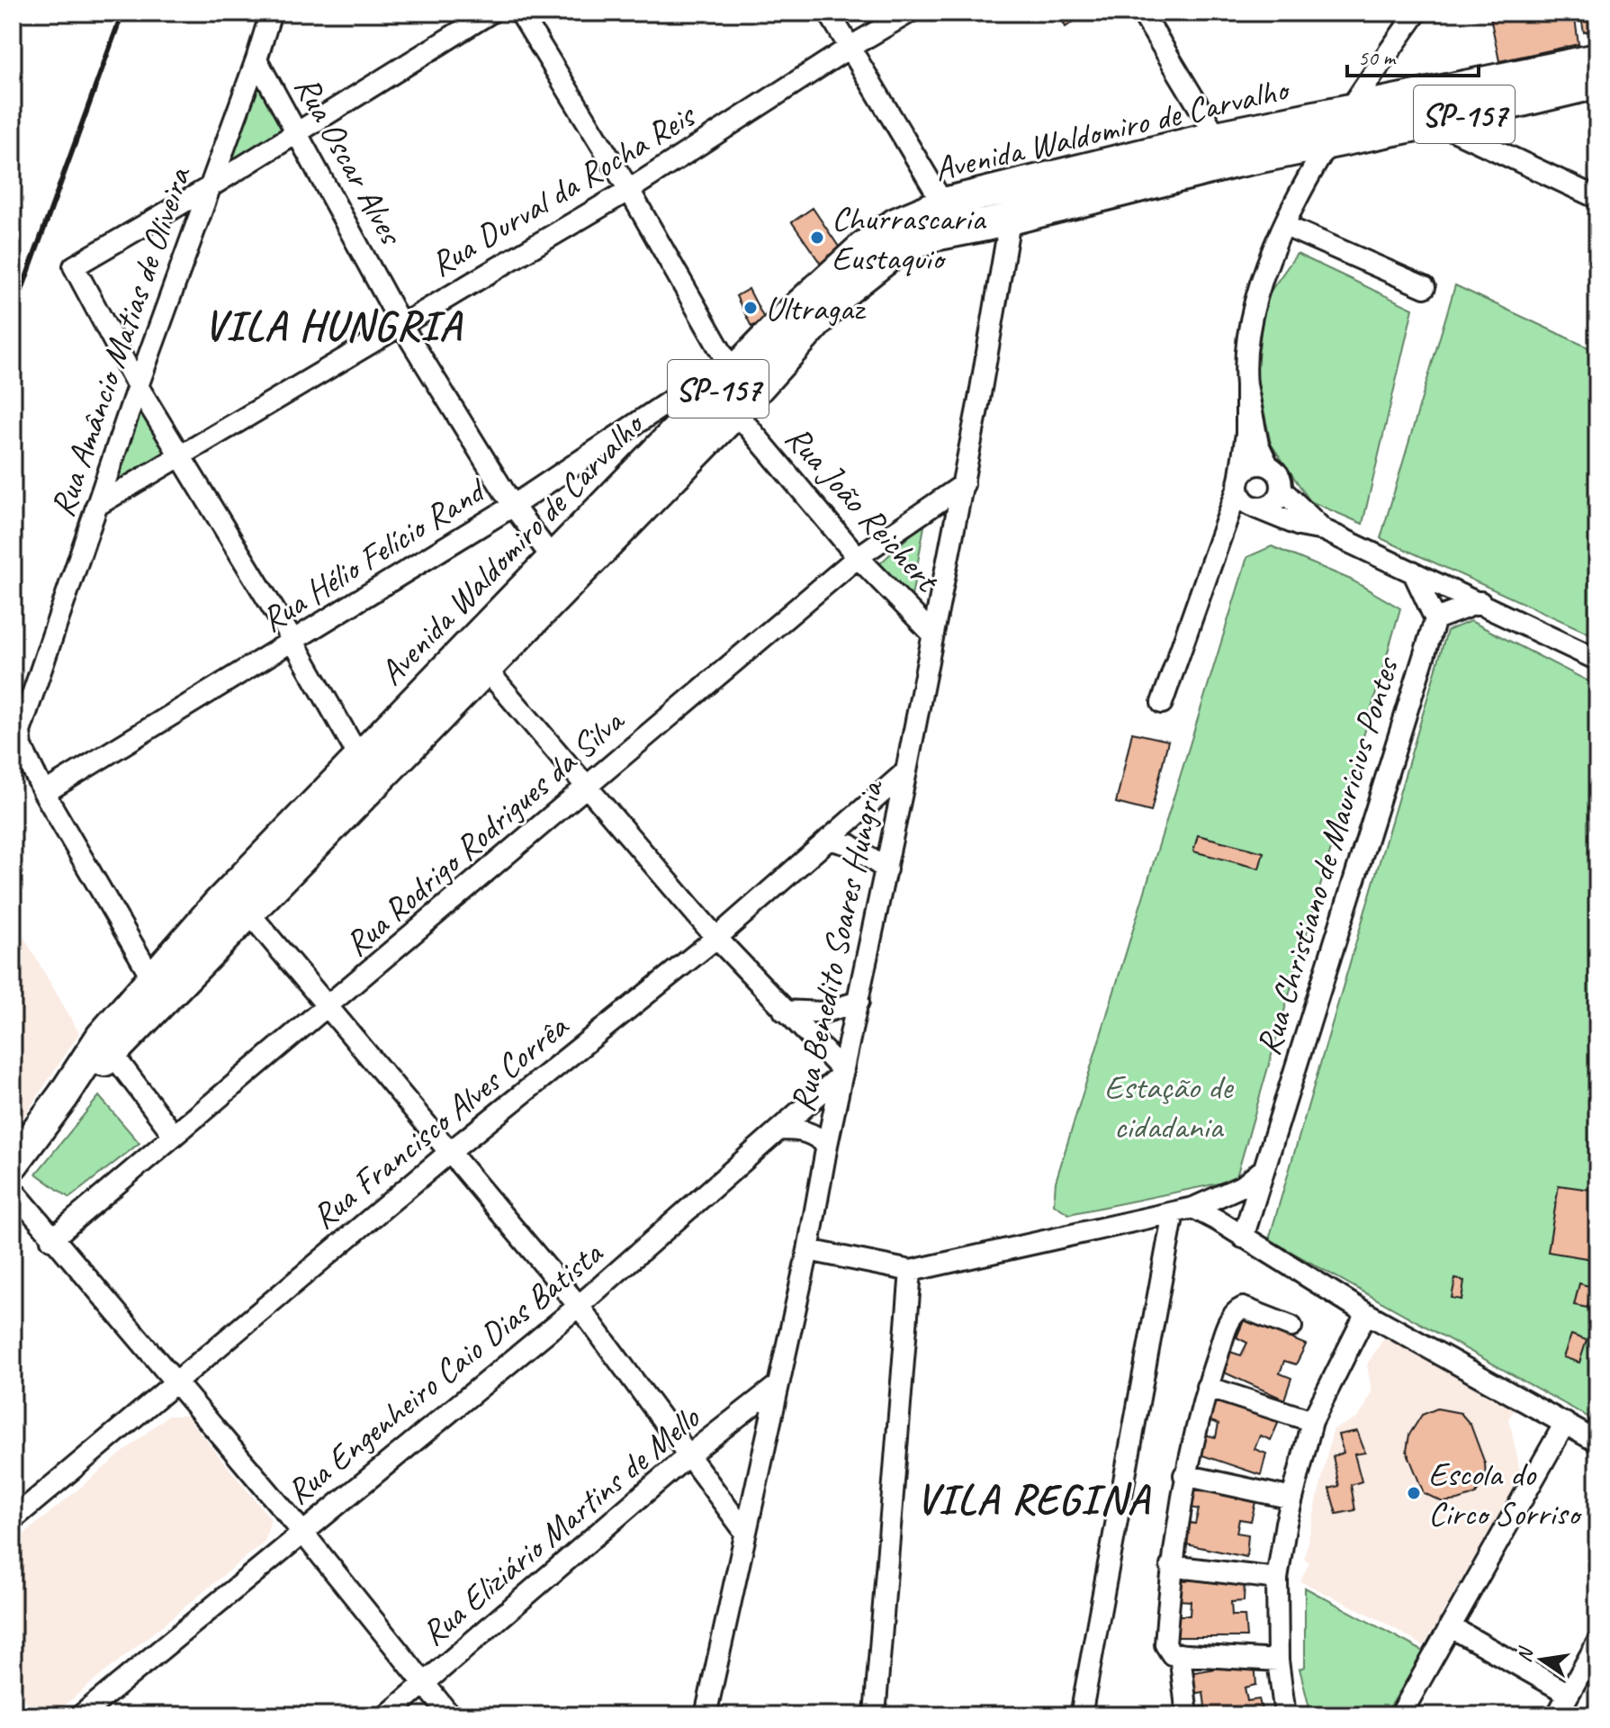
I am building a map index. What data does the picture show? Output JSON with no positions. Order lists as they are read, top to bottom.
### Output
{
  "streets": {
    "main road": ["SP-157", "Avenida Waldomiro de Carvalho"],
    "street": [
      "Rua Oscar Alves",
      "Rua Durval da Rocha Reis",
      "Rua Amâncio Matias de Oliveira",
      "Rua João Reichert",
      "Rua Hélio Felício Rand",
      "Rua Rodrigo Rodrigues da Silva",
      "Rua Christiano de Mauricius Pontes",
      "Rua Benedito Soares Hungria",
      "Rua Francisco Alves Corrêa",
      "Rua Engenheiro Caio Dias Batista",
      "Rua Eliziário Martins de Mello"
    ]
  },
  "crossings": [
    ["Avenida Waldomiro de Carvalho", "Rua Oscar Alves"],
    ["Avenida Waldomiro de Carvalho", "Rua Amâncio Matias de Oliveira"],
    ["Avenida Waldomiro de Carvalho", "Rua João Reichert"],
    ["Avenida Waldomiro de Carvalho", "Rua Hélio Felício Rand"],
    ["Avenida Waldomiro de Carvalho", "Rua Benedito Soares Hungria"],
    ["Rua Oscar Alves", "Rua Durval da Rocha Reis"],
    ["Rua Oscar Alves", "Rua Amâncio Matias de Oliveira"],
    ["Rua Oscar Alves", "Rua Hélio Felício Rand"],
    ["Rua Durval da Rocha Reis", "Rua Amâncio Matias de Oliveira"],
    ["Rua Durval da Rocha Reis", "Rua João Reichert"],
    ["Rua Amâncio Matias de Oliveira", "Rua Hélio Felício Rand"],
    ["Rua João Reichert", "Rua Hélio Felício Rand"],
    ["Rua João Reichert", "Rua Rodrigo Rodrigues da Silva"],
    ["Rua João Reichert", "Rua Benedito Soares Hungria"],
    ["Rua Rodrigo Rodrigues da Silva", "Rua Benedito Soares Hungria"],
    ["Rua Benedito Soares Hungria", "Rua Francisco Alves Corrêa"],
    ["Rua Benedito Soares Hungria", "Rua Engenheiro Caio Dias Batista"],
    ["Rua Benedito Soares Hungria", "Rua Eliziário Martins de Mello"]
  ],
  "districts": ["VILA HUNGRIA", "VILA REGINA"],
  "parks": ["Estação de cidadania"],
  "places": ["Churrascaria Eustaquio", "Ultragaz", "Escola do Circo Sorriso"],
  "scale_bar": "50 m",
  "north": "left"
}
